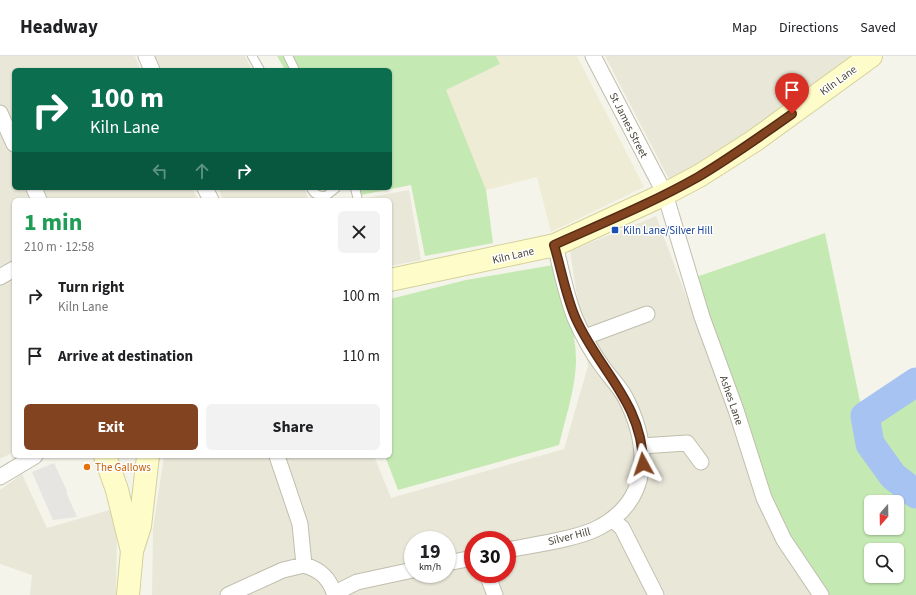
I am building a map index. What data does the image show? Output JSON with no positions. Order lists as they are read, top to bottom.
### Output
{
  "streets": {
    "main road": ["Kiln Lane"],
    "street": ["St James Street", "Ashes Lane", "Silver Hill"]
  },
  "crossings": [
    ["Kiln Lane", "St James Street"],
    ["Kiln Lane", "Ashes Lane"],
    ["Kiln Lane", "Silver Hill"],
    ["St James Street", "Ashes Lane"]
  ],
  "places": {
    "transit": ["Kiln Lane/Silver Hill"],
    "other": ["The Gallows"]
  },
  "north": "bottom",
  "page": {
    "header": "Headway",
    "nav": ["Map", "Directions", "Saved"],
    "turn": ["100 m", "Kiln Lane"],
    "heading": ["1 min", "210 m · 12:58"],
    "list": [
      {
        "name": "Turn right",
        "note": "Kiln Lane",
        "value": "100 m"
      },
      {
        "name": "Arrive at destination",
        "value": "110 m"
      }
    ],
    "buttons": ["Exit", "Share"],
    "speed": "19 km/h",
    "limit": "30"
  }
}
